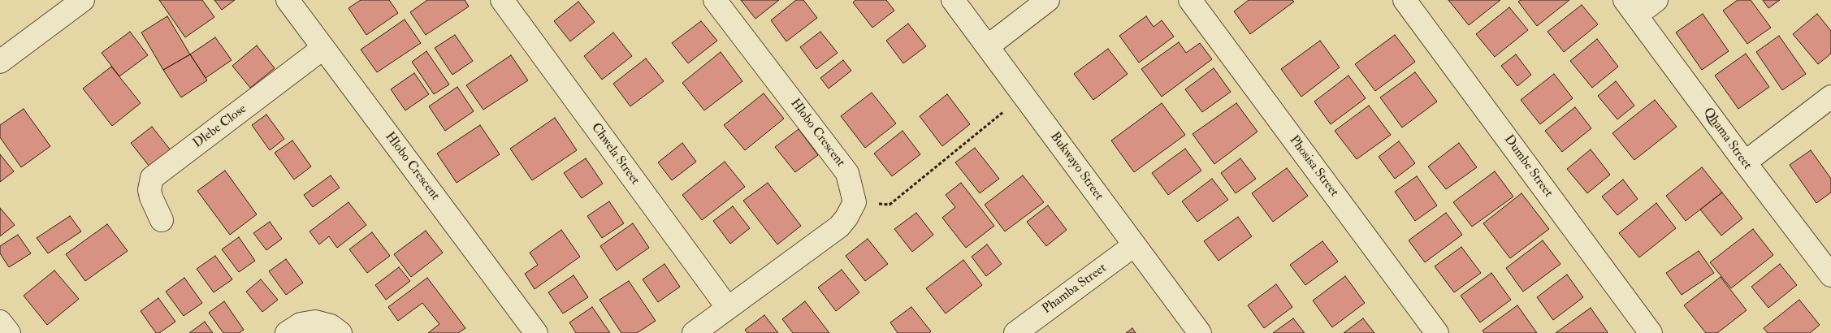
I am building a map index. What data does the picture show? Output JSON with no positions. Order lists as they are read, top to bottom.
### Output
{
  "streets": {
    "street": [
      "Dlebe Close",
      "Hlobo Crescent",
      "Qhama Street",
      "Chwela Street",
      "Bukwayo Street",
      "Phosisa Street",
      "Dumbe Street",
      "Phamba Street"
    ]
  },
  "crossings": [
    ["Dlebe Close", "Hlobo Crescent"],
    ["Bukwayo Street", "Phamba Street"]
  ]
}
